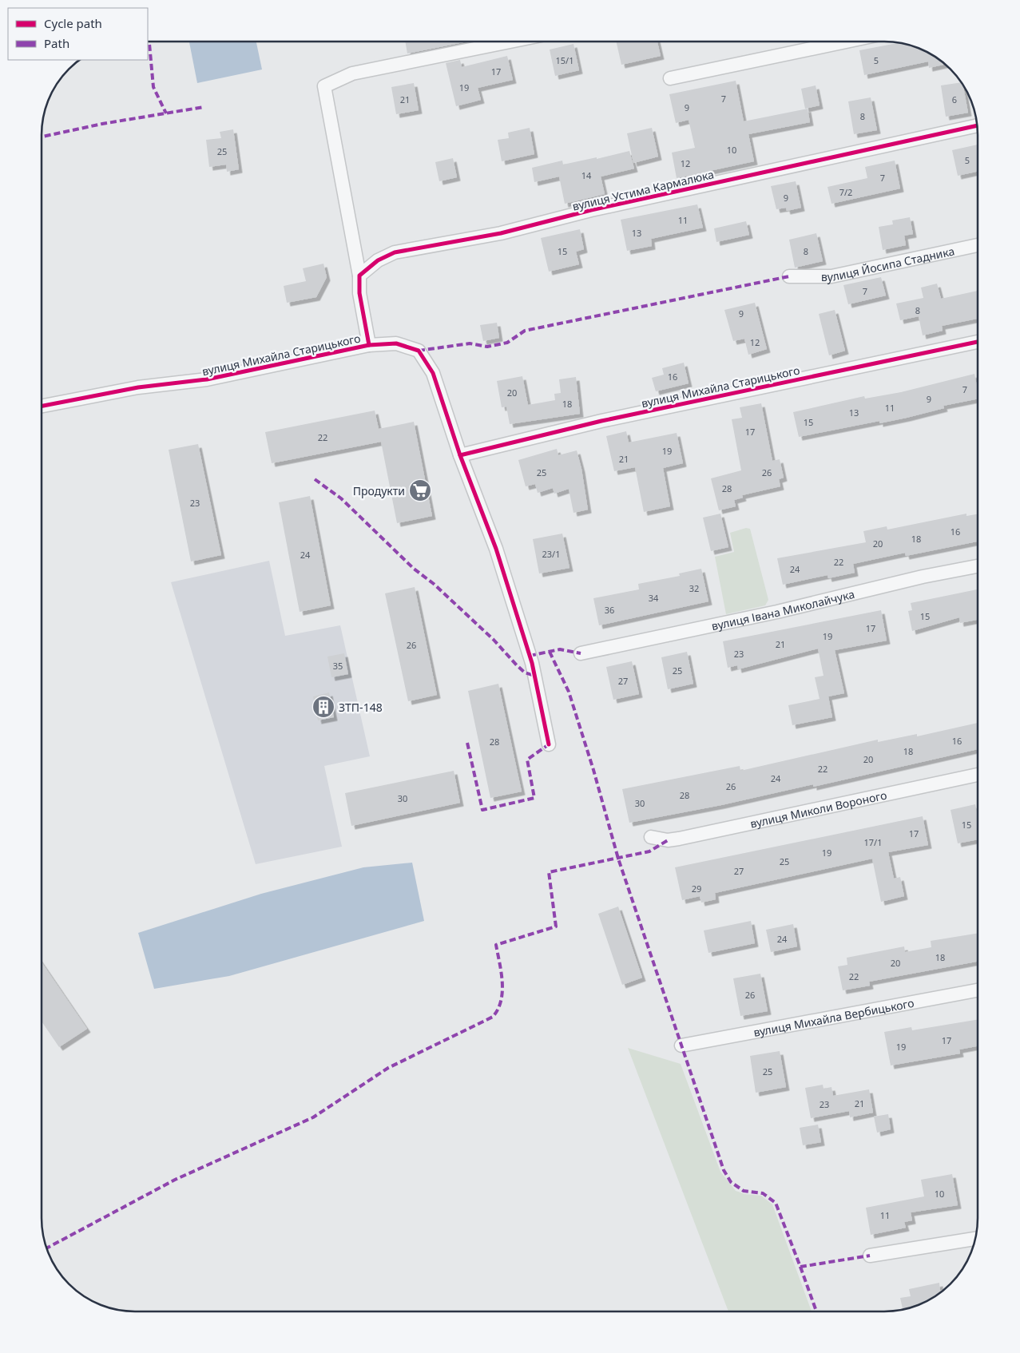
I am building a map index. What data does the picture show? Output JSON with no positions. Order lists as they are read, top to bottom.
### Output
{
  "streets": {
    "street": [
      "вулиця Устима Кармалюка",
      "вулиця Йосипа Стадника",
      "вулиця Михайла Старицького",
      "вулиця Івана Миколайчука",
      "вулиця Миколи Вороного",
      "вулиця Михайла Вербицького"
    ]
  },
  "places": {
    "supermarket": ["Продукти"],
    "building": ["ЗТП-148"]
  },
  "house_numbers": [
    "15/1",
    "5",
    "17",
    "19",
    "7",
    "21",
    "6",
    "9",
    "8",
    "10",
    "25",
    "5",
    "12",
    "14",
    "7",
    "7/2",
    "9",
    "11",
    "13",
    "15",
    "8",
    "7",
    "8",
    "9",
    "12",
    "16",
    "7",
    "20",
    "9",
    "18",
    "11",
    "13",
    "15",
    "17",
    "22",
    "19",
    "21",
    "25",
    "26",
    "28",
    "23",
    "16",
    "18",
    "20",
    "23/1",
    "24",
    "22",
    "24",
    "32",
    "34",
    "36",
    "15",
    "17",
    "19",
    "21",
    "26",
    "23",
    "35",
    "25",
    "27",
    "16",
    "28",
    "18",
    "20",
    "22",
    "24",
    "26",
    "28",
    "30",
    "30",
    "15",
    "17",
    "17/1",
    "19",
    "25",
    "27",
    "29",
    "24",
    "18",
    "20",
    "22",
    "26",
    "17",
    "19",
    "25",
    "21",
    "23",
    "10",
    "11"
  ],
  "legend": ["Cycle path", "Path"]
}
